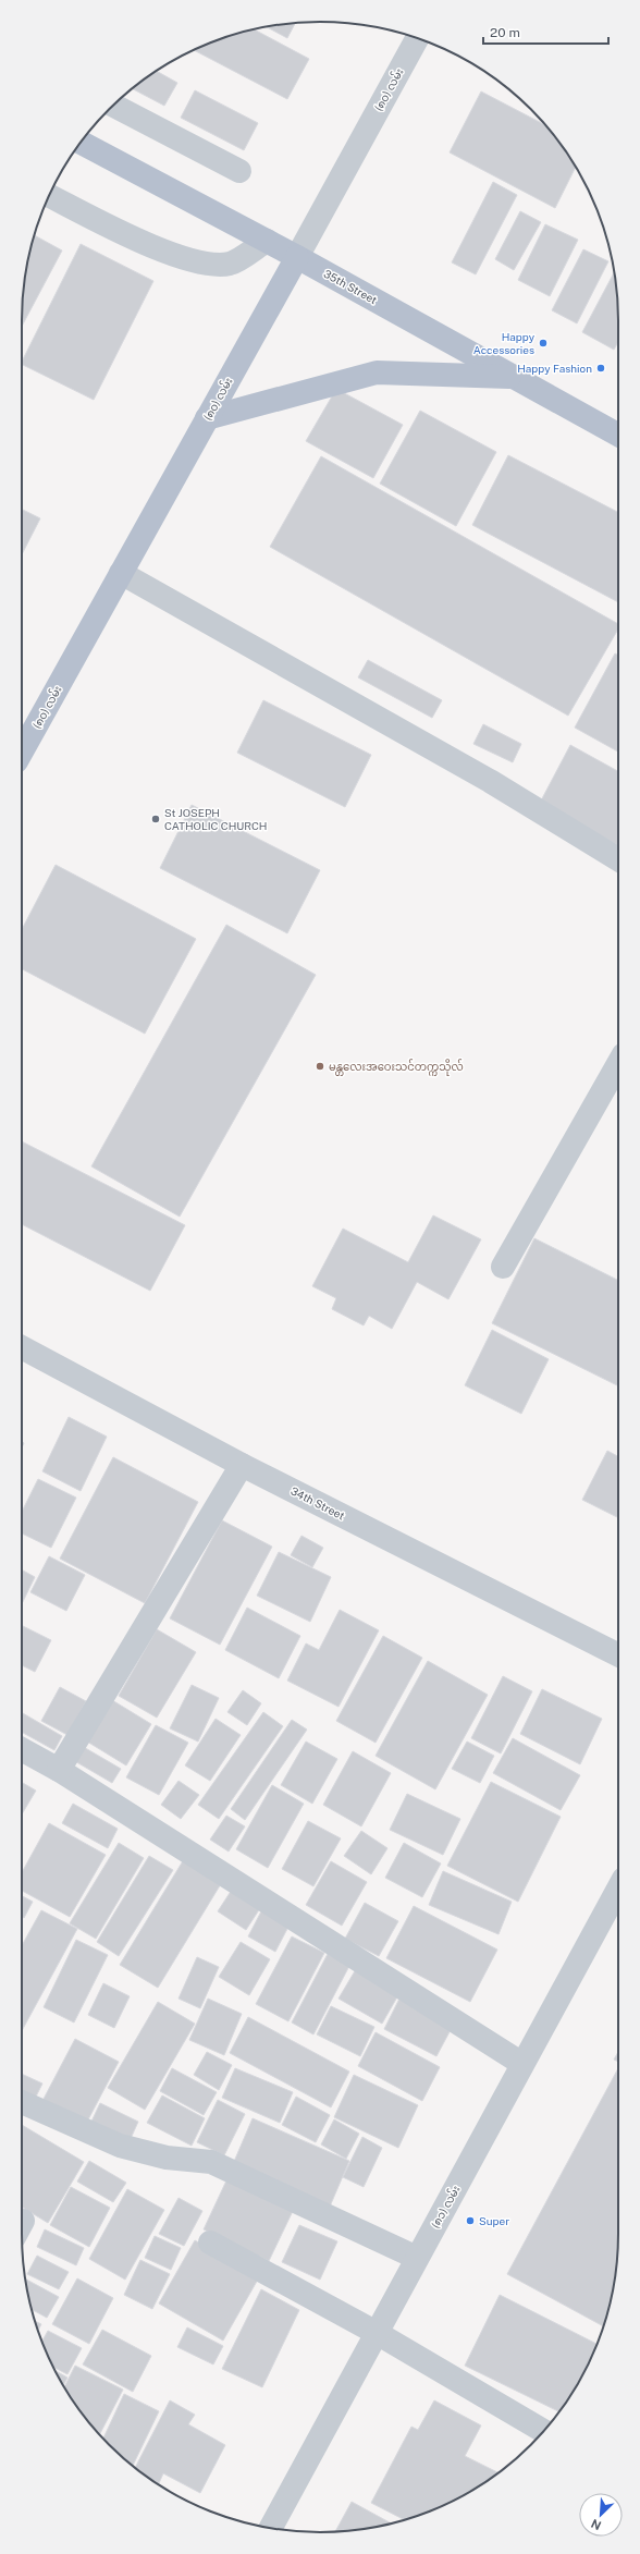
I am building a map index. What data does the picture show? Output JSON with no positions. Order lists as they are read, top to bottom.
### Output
{
  "streets": {
    "main road": ["(၈၀) လမ်း", "35th Street"],
    "street": ["34th Street", "(၈၁) လမ်း"]
  },
  "crossings": [
    ["(၈၀) လမ်း", "35th Street"]
  ],
  "places": [
    "Happy Accessories",
    "Happy Fashion",
    "St JOSEPH CATHOLIC CHURCH",
    "မန္တလေးအဝေးသင်တက္ကသိုလ်",
    "Super"
  ],
  "scale_bar": "20 m",
  "north": "bottom left"
}
